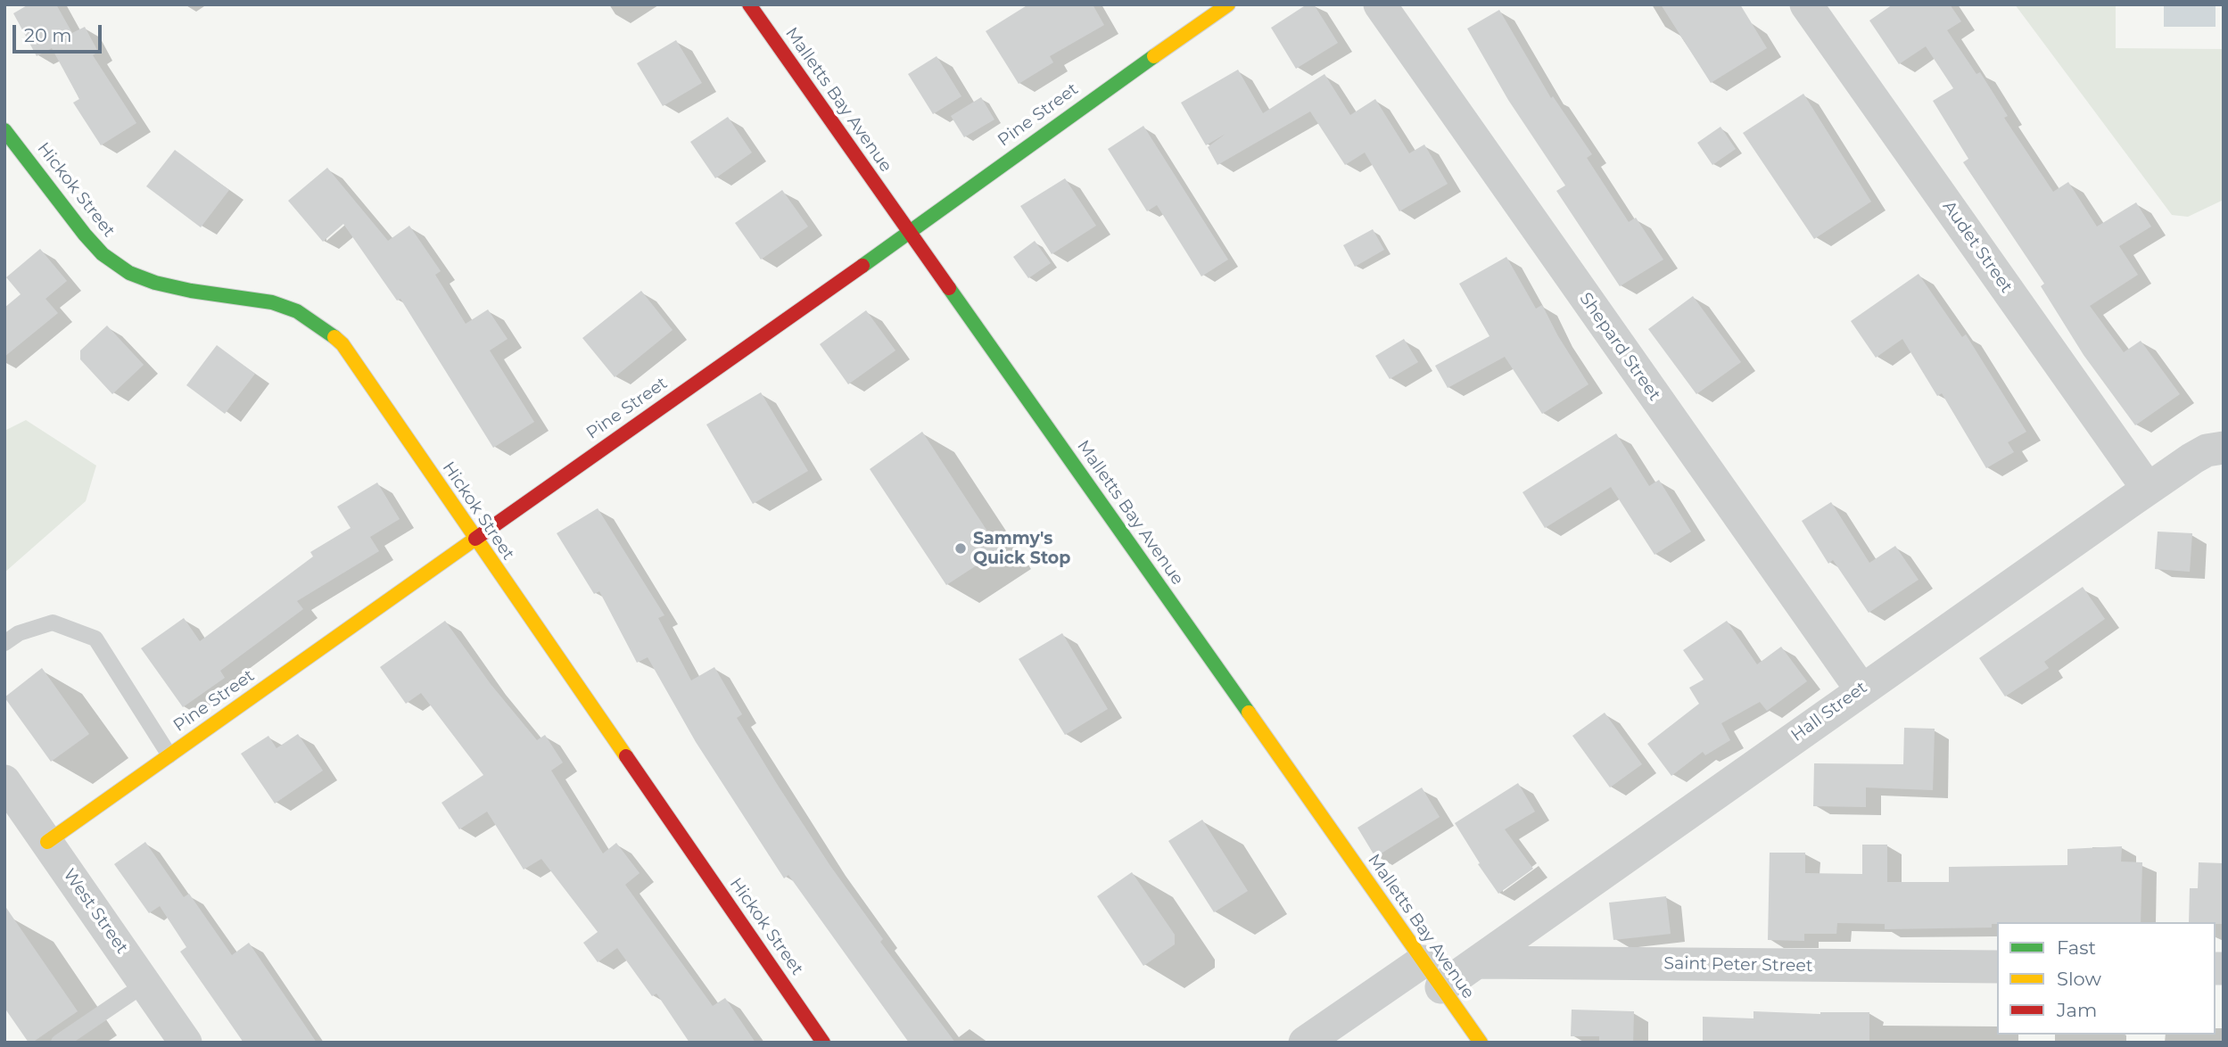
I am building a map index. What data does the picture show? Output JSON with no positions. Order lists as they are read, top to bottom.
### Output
{
  "streets": {
    "street": [
      "Malletts Bay Avenue",
      "Pine Street",
      "Hickok Street",
      "Audet Street",
      "Shepard Street",
      "Hall Street",
      "West Street",
      "Saint Peter Street"
    ]
  },
  "crossings": [
    ["Malletts Bay Avenue", "Pine Street"],
    ["Malletts Bay Avenue", "Hall Street"],
    ["Pine Street", "Hickok Street"],
    ["Pine Street", "West Street"],
    ["Audet Street", "Hall Street"],
    ["Shepard Street", "Hall Street"],
    ["Hall Street", "Saint Peter Street"]
  ],
  "places": ["Sammy's Quick Stop"],
  "legend": ["Fast", "Slow", "Jam"],
  "scale_bar": "20 m"
}
